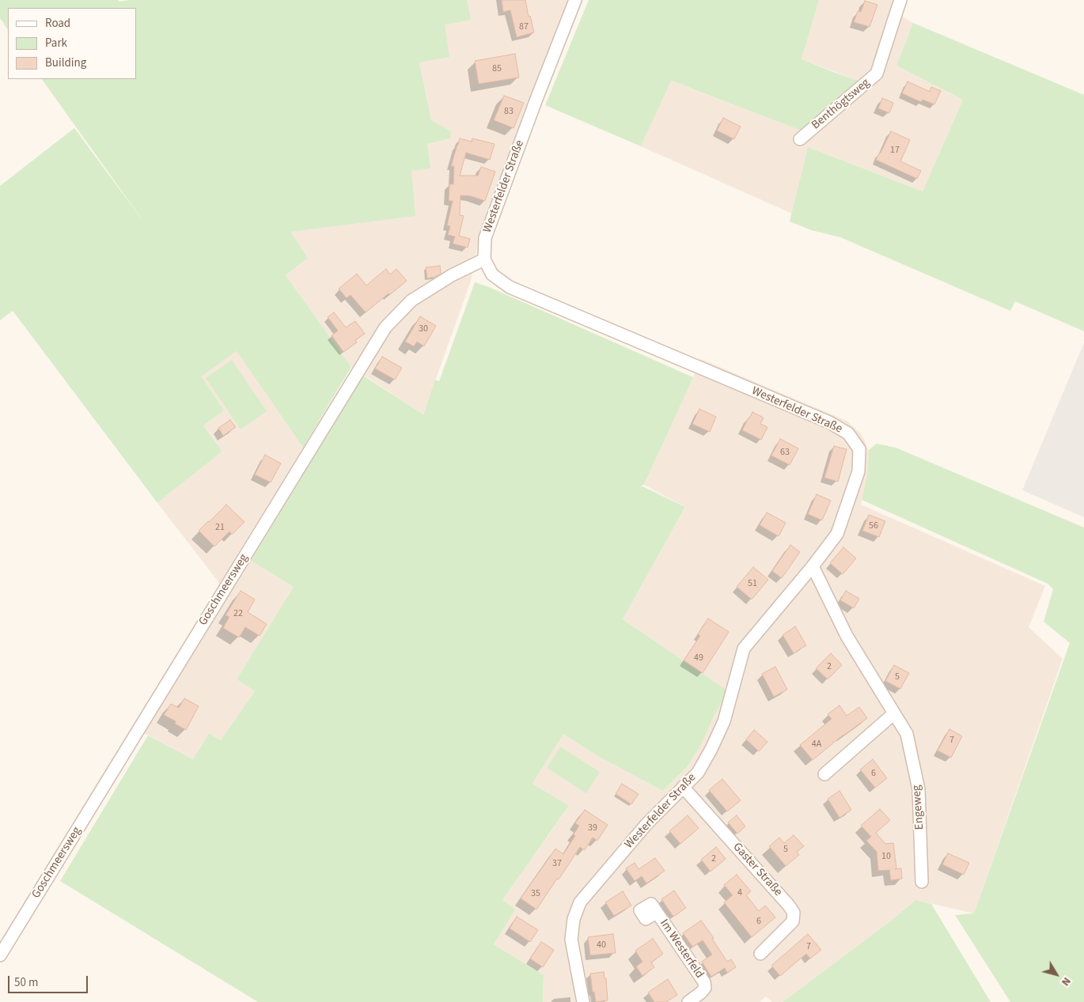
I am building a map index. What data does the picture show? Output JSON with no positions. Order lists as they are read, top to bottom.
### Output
{
  "streets": {
    "street": [
      "Benthögtsweg",
      "Westerfelder Straße",
      "Goschmeersweg",
      "Engeweg",
      "Gaster Straße",
      "Im Westerfeld"
    ]
  },
  "crossings": [
    ["Westerfelder Straße", "Goschmeersweg"],
    ["Westerfelder Straße", "Engeweg"],
    ["Westerfelder Straße", "Gaster Straße"]
  ],
  "house_numbers": [
    "87",
    "85",
    "83",
    "17",
    "30",
    "63",
    "56",
    "21",
    "51",
    "22",
    "49",
    "2",
    "5",
    "7",
    "4A",
    "6",
    "39",
    "5",
    "10",
    "2",
    "37",
    "4",
    "35",
    "6",
    "40",
    "7"
  ],
  "legend": ["Road", "Park", "Building"],
  "scale_bar": "50 m",
  "north": "bottom right"
}
